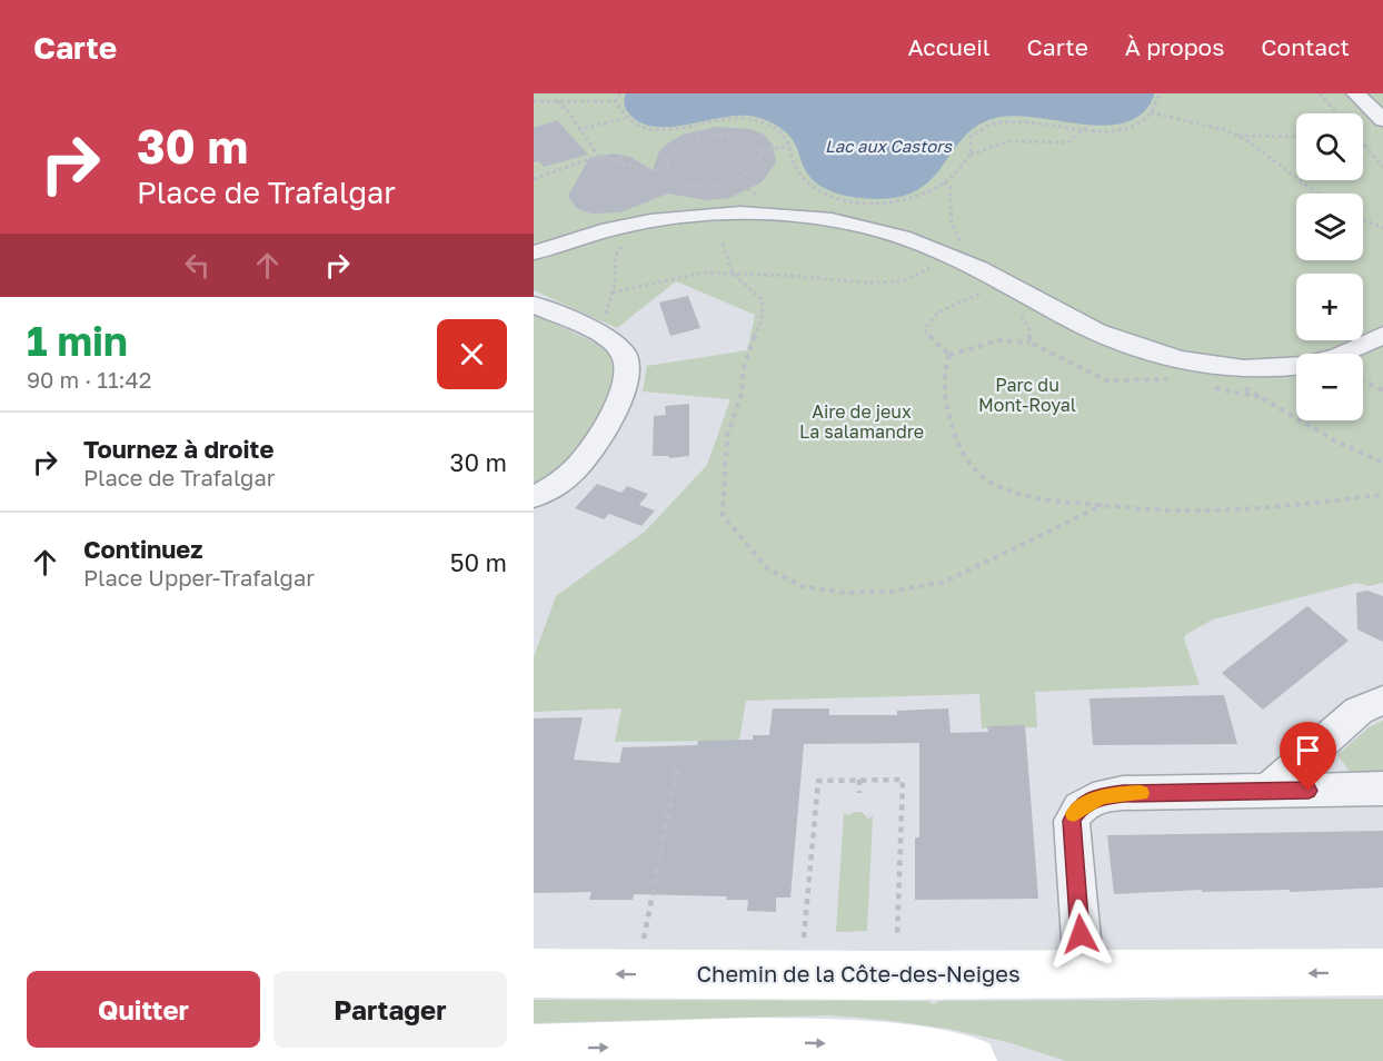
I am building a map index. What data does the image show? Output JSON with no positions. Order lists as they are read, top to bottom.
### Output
{
  "streets": {
    "main road": ["Chemin de la Côte-des-Neiges"]
  },
  "water": ["Lac aux Castors"],
  "parks": ["Parc du Mont-Royal", "Aire de jeux La salamandre"],
  "page": {
    "header": "Carte",
    "nav": [
      "Accueil",
      "Carte",
      "À propos",
      "Contact"
    ],
    "turn": ["30 m", "Place de Trafalgar"],
    "map_buttons": ["+", "−"],
    "heading": ["1 min", "90 m · 11:42"],
    "list": [
      {
        "name": "Tournez à droite",
        "note": "Place de Trafalgar",
        "value": "30 m"
      },
      {
        "name": "Continuez",
        "note": "Place Upper-Trafalgar",
        "value": "50 m"
      }
    ],
    "buttons": ["Quitter", "Partager"]
  }
}
